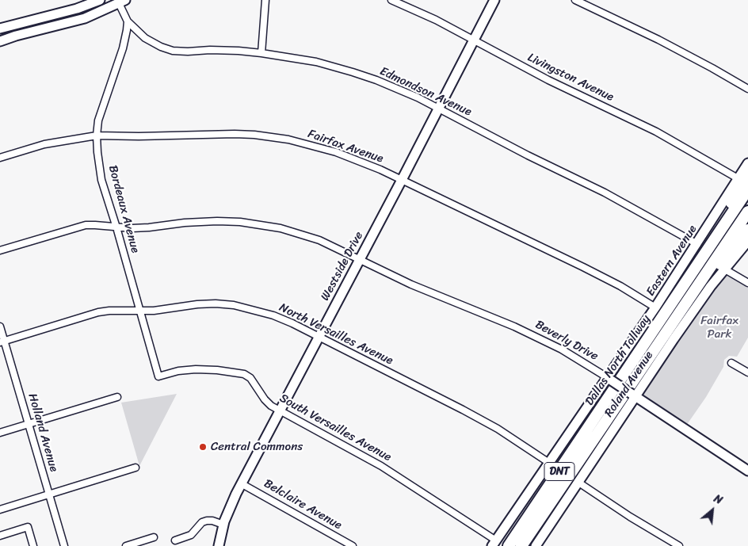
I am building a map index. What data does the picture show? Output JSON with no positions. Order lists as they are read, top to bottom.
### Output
{
  "streets": {
    "highway": ["Dallas North Tollway", "DNT"],
    "street": [
      "Livingston Avenue",
      "Edmondson Avenue",
      "Fairfax Avenue",
      "Bordeaux Avenue",
      "Eastern Avenue",
      "Westside Drive",
      "North Versailles Avenue",
      "Beverly Drive",
      "Roland Avenue",
      "South Versailles Avenue",
      "Holland Avenue",
      "Belclaire Avenue"
    ]
  },
  "crossings": [
    ["Livingston Avenue", "Eastern Avenue"],
    ["Livingston Avenue", "Westside Drive"],
    ["Edmondson Avenue", "Bordeaux Avenue"],
    ["Edmondson Avenue", "Eastern Avenue"],
    ["Edmondson Avenue", "Westside Drive"],
    ["Fairfax Avenue", "Bordeaux Avenue"],
    ["Fairfax Avenue", "Eastern Avenue"],
    ["Fairfax Avenue", "Westside Drive"],
    ["Bordeaux Avenue", "North Versailles Avenue"],
    ["Bordeaux Avenue", "Beverly Drive"],
    ["Bordeaux Avenue", "South Versailles Avenue"],
    ["Eastern Avenue", "North Versailles Avenue"],
    ["Eastern Avenue", "Beverly Drive"],
    ["Eastern Avenue", "South Versailles Avenue"],
    ["Westside Drive", "North Versailles Avenue"],
    ["Westside Drive", "Beverly Drive"],
    ["Westside Drive", "South Versailles Avenue"],
    ["Westside Drive", "Belclaire Avenue"],
    ["North Versailles Avenue", "Holland Avenue"],
    ["Beverly Drive", "Roland Avenue"]
  ],
  "parks": ["Fairfax Park"],
  "places": ["Central Commons"],
  "north": "top right"
}
